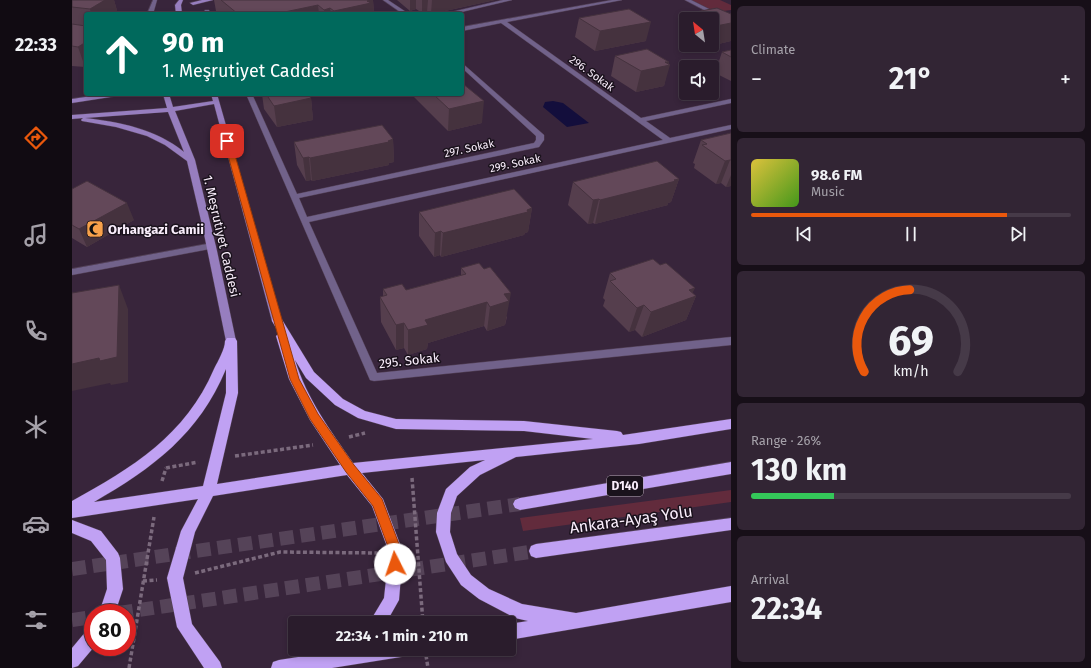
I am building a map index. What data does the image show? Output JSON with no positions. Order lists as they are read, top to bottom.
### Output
{
  "streets": {
    "highway": ["D140", "Ankara-Ayaş Yolu"],
    "main road": ["1. Meşrutiyet Caddesi"],
    "street": [
      "296. Sokak",
      "297. Sokak",
      "299. Sokak",
      "295. Sokak"
    ]
  },
  "crossings": [
    ["296. Sokak", "299. Sokak"],
    ["297. Sokak", "295. Sokak"],
    ["299. Sokak", "295. Sokak"]
  ],
  "places": {
    "mosque": ["Orhangazi Camii"]
  },
  "north": "top left",
  "page": {
    "tabs": "22:33",
    "tile": [
      "Climate",
      ["Range · 26%", "130 km"],
      ["Arrival", "22:34"]
    ],
    "turn": ["90 m", "1. Meşrutiyet Caddesi"],
    "heat": ["−", "21°", "+"],
    "song": ["98.6 FM", "Music"],
    "limit": "80",
    "trip": "22:34 · 1 min · 210 m",
    "gauge": ["69", "km/h"]
  }
}
